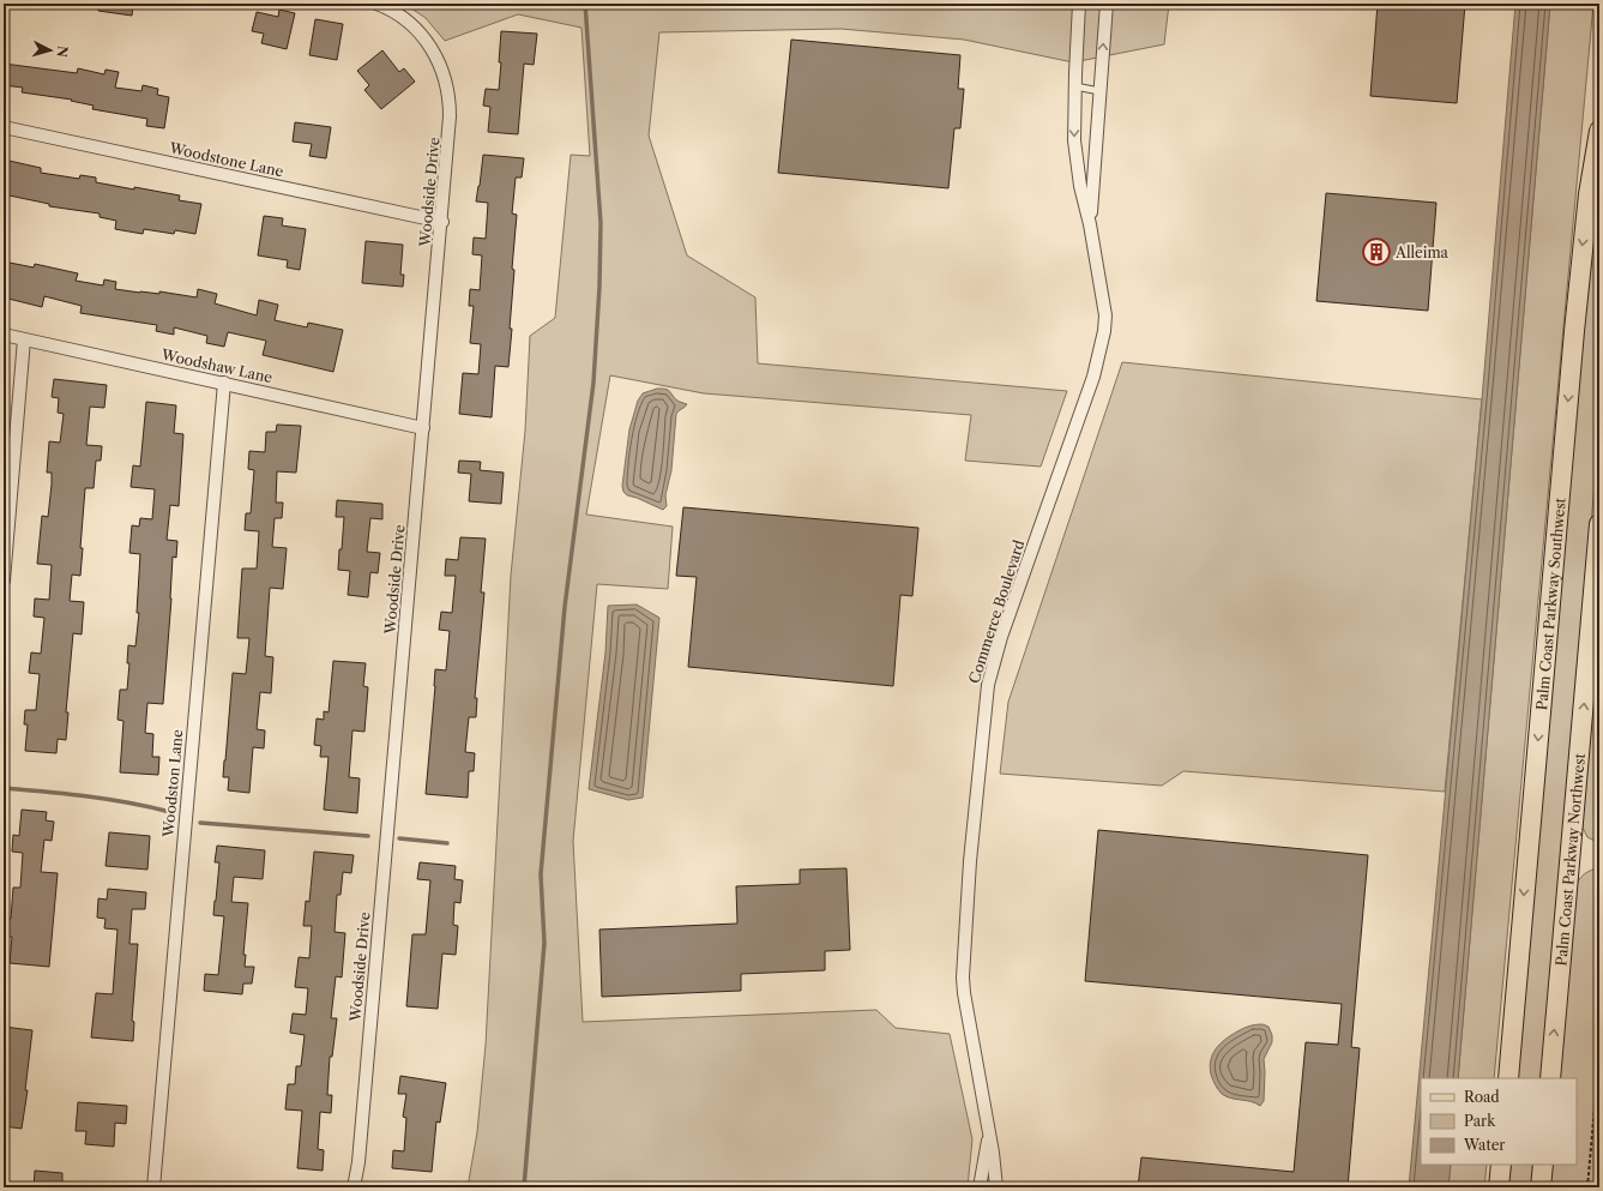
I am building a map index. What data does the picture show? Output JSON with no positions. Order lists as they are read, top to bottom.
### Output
{
  "streets": {
    "main road": ["Palm Coast Parkway Southwest", "Palm Coast Parkway Northwest"],
    "street": [
      "Woodstone Lane",
      "Woodside Drive",
      "Woodshaw Lane",
      "Commerce Boulevard",
      "Woodston Lane"
    ]
  },
  "crossings": [
    ["Woodstone Lane", "Woodside Drive"],
    ["Woodside Drive", "Woodshaw Lane"],
    ["Woodshaw Lane", "Woodston Lane"]
  ],
  "one_way": ["Palm Coast Parkway Southwest", "Palm Coast Parkway Northwest"],
  "places": {
    "building": ["Alleima"]
  },
  "legend": ["Road", "Park", "Water"],
  "north": "right"
}
